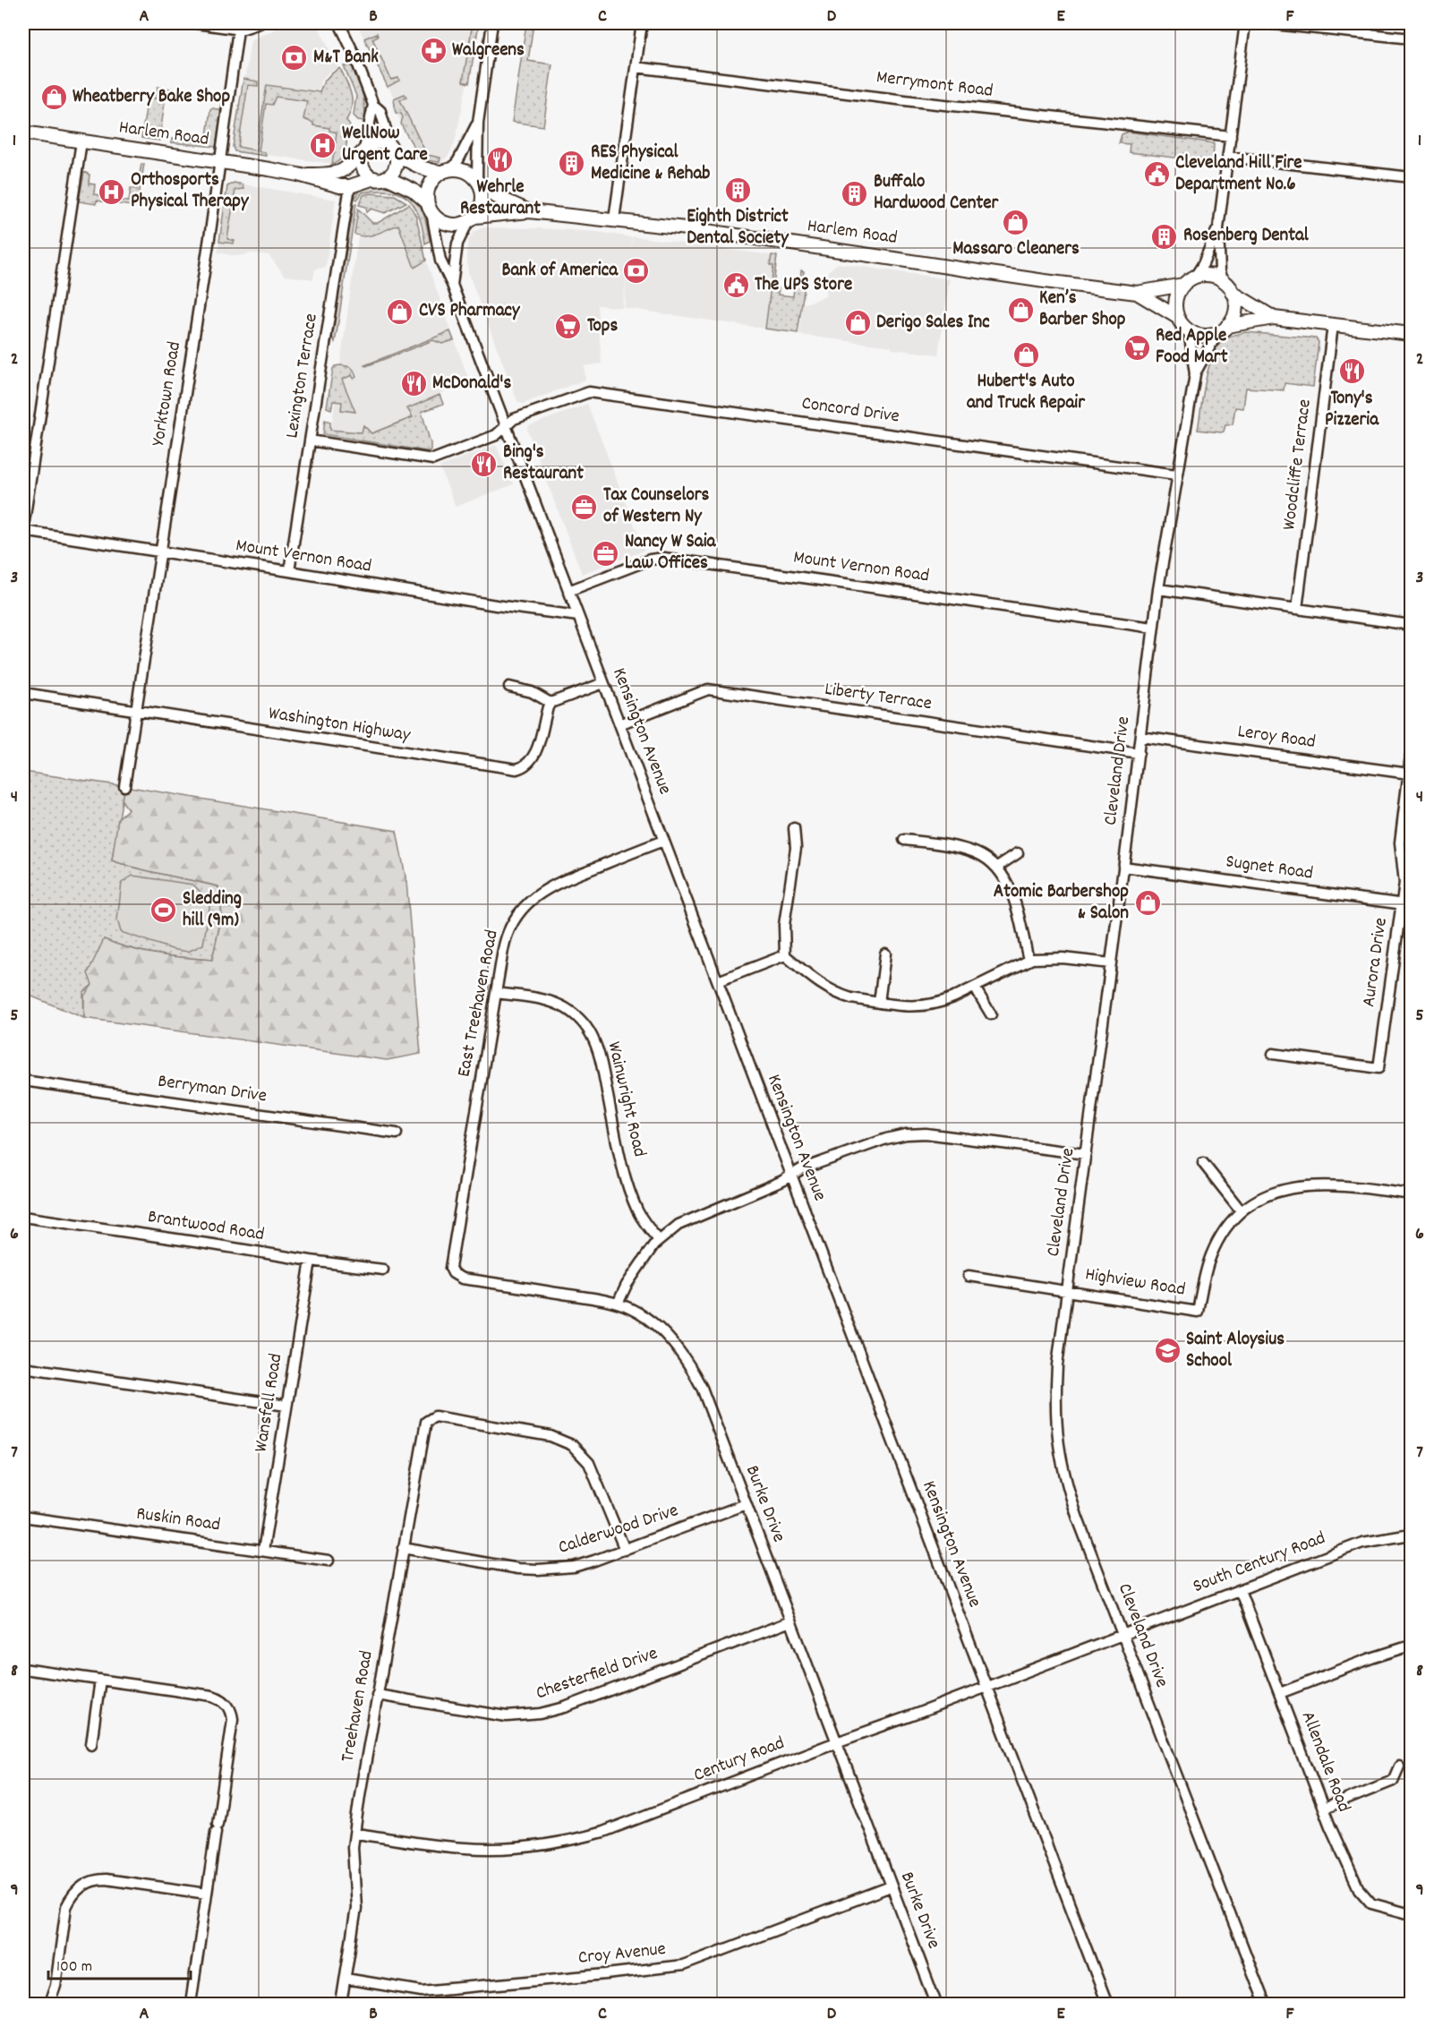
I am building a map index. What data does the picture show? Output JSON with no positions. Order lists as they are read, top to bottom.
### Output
{
  "streets": {
    "main road": ["Harlem Road"],
    "street": [
      "Merrymont Road",
      "Lexington Terrace",
      "Yorktown Road",
      "Concord Drive",
      "Woodcliffe Terrace",
      "Mount Vernon Road",
      "Liberty Terrace",
      "Washington Highway",
      "Kensington Avenue",
      "Leroy Road",
      "Cleveland Drive",
      "Sugnet Road",
      "Aurora Drive",
      "East Treehaven Road",
      "Berryman Drive",
      "Wainwright Road",
      "Brantwood Road",
      "Highview Road",
      "Wansfell Road",
      "Burke Drive",
      "Ruskin Road",
      "Calderwood Drive",
      "South Century Road",
      "Chesterfield Drive",
      "Treehaven Road",
      "Century Road",
      "Allendale Road",
      "Croy Avenue"
    ]
  },
  "crossings": [
    ["Harlem Road", "Lexington Terrace"],
    ["Harlem Road", "Yorktown Road"],
    ["Harlem Road", "Kensington Avenue"],
    ["Harlem Road", "Cleveland Drive"],
    ["Lexington Terrace", "Concord Drive"],
    ["Lexington Terrace", "Mount Vernon Road"],
    ["Yorktown Road", "Mount Vernon Road"],
    ["Yorktown Road", "Washington Highway"],
    ["Concord Drive", "Kensington Avenue"],
    ["Concord Drive", "Cleveland Drive"],
    ["Mount Vernon Road", "Kensington Avenue"],
    ["Mount Vernon Road", "Cleveland Drive"],
    ["Liberty Terrace", "Kensington Avenue"],
    ["Liberty Terrace", "Cleveland Drive"],
    ["Kensington Avenue", "East Treehaven Road"],
    ["Kensington Avenue", "Century Road"],
    ["Leroy Road", "Cleveland Drive"],
    ["Leroy Road", "Aurora Drive"],
    ["Cleveland Drive", "Sugnet Road"],
    ["Cleveland Drive", "Highview Road"],
    ["Cleveland Drive", "South Century Road"],
    ["Cleveland Drive", "Century Road"],
    ["Sugnet Road", "Aurora Drive"],
    ["East Treehaven Road", "Wainwright Road"],
    ["East Treehaven Road", "Burke Drive"],
    ["Brantwood Road", "Wansfell Road"],
    ["Wansfell Road", "Ruskin Road"],
    ["Burke Drive", "Calderwood Drive"],
    ["Burke Drive", "Chesterfield Drive"],
    ["Burke Drive", "Century Road"],
    ["Burke Drive", "Croy Avenue"],
    ["Calderwood Drive", "Treehaven Road"],
    ["South Century Road", "Century Road"],
    ["South Century Road", "Allendale Road"],
    ["Chesterfield Drive", "Treehaven Road"],
    ["Treehaven Road", "Century Road"],
    ["Treehaven Road", "Croy Avenue"]
  ],
  "places": {
    "pharmacy": ["Walgreens"],
    "bank": ["M&T Bank", "Bank of America"],
    "shop": [
      "Wheatberry Bake Shop",
      "Massaro Cleaners",
      "Ken’s Barber Shop",
      "CVS Pharmacy",
      "Derigo Sales Inc",
      "Hubert's Auto and Truck Repair",
      "Atomic Barbershop & Salon"
    ],
    "hospital": ["WellNow Urgent Care", "Orthosports Physical Therapy"],
    "restaurant": [
      "Wehrle Restaurant",
      "Tony's Pizzeria",
      "McDonald's",
      "Bing's Restaurant"
    ],
    "building": [
      "RES Physical Medicine & Rehab",
      "Eighth District Dental Society",
      "Buffalo Hardwood Center",
      "Rosenberg Dental"
    ],
    "public building": ["Cleveland Hill Fire Department No.6", "The UPS Store"],
    "supermarket": ["Tops", "Red Apple Food Mart"],
    "office": ["Tax Counselors of Western Ny", "Nancy W Saia Law Offices"],
    "sports": ["Sledding hill (9m)"],
    "school or university": ["Saint Aloysius School"]
  },
  "scale_bar": "100 m",
  "grid": {
    "columns": [
      "A",
      "B",
      "C",
      "D",
      "E",
      "F"
    ],
    "rows": [
      "1",
      "2",
      "3",
      "4",
      "5",
      "6",
      "7",
      "8",
      "9"
    ]
  }
}
